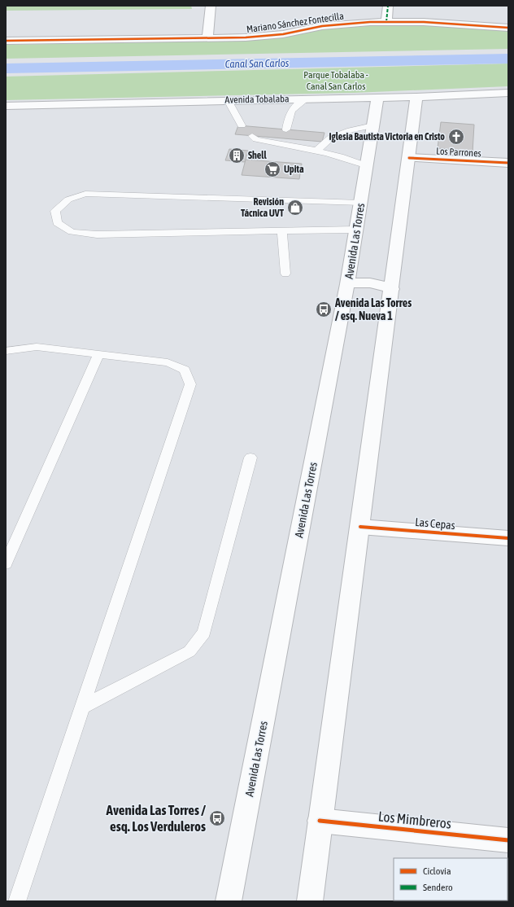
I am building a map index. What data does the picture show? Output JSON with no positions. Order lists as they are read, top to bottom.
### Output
{
  "streets": {
    "main road": [
      "Mariano Sánchez Fontecilla",
      "Avenida Tobalaba",
      "Los Parrones",
      "Avenida Las Torres",
      "Las Cepas",
      "Los Mimbreros"
    ]
  },
  "crossings": [
    ["Avenida Tobalaba", "Avenida Las Torres"]
  ],
  "water": ["Canal San Carlos"],
  "parks": ["Parque Tobalaba - Canal San Carlos"],
  "places": {
    "church": ["Iglesia Bautista Victoria en Cristo"],
    "building": ["Shell"],
    "supermarket": ["Upita"],
    "shop": ["Revisión Tácnica UVT"],
    "bus stop": ["Avenida Las Torres / esq. Nueva 1", "Avenida Las Torres / esq. Los Verduleros"]
  },
  "legend": ["Ciclovía", "Sendero"]
}
